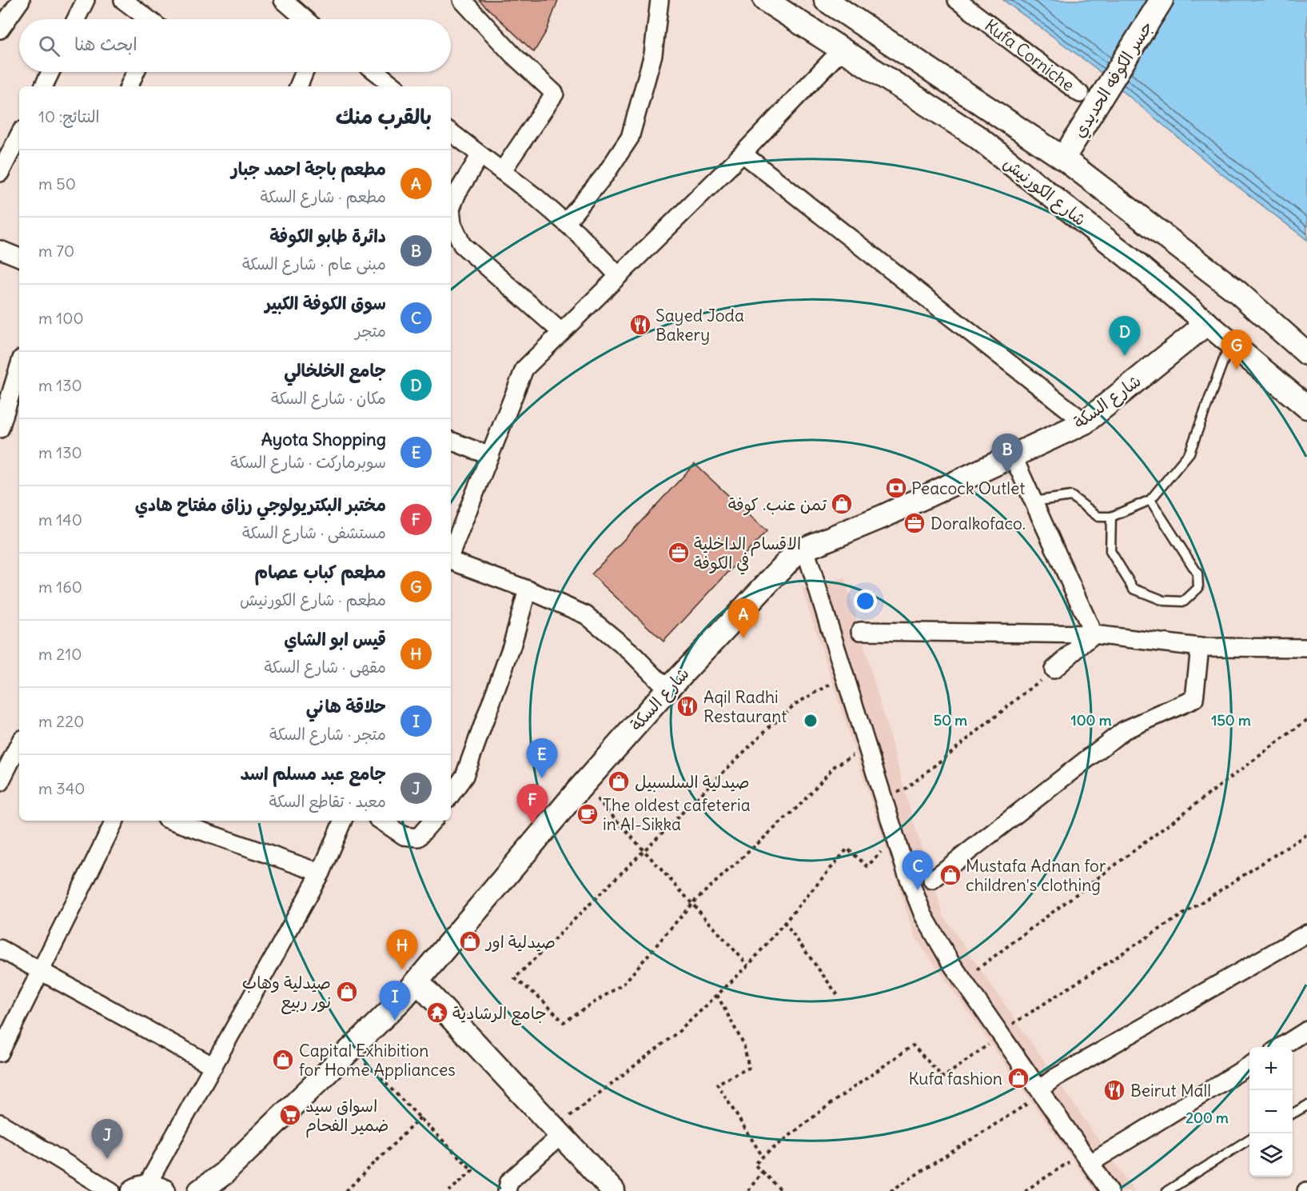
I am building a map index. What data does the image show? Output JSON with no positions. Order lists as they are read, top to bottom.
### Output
{
  "streets": {
    "street": [
      "Kufa Corniche",
      "جسر الکوفه الحديدي",
      "شارع الكورنيش",
      "شارع السكة"
    ]
  },
  "crossings": [
    ["Kufa Corniche", "جسر الکوفه الحديدي"],
    ["جسر الکوفه الحديدي", "شارع الكورنيش"],
    ["شارع الكورنيش", "شارع السكة"]
  ],
  "places": {
    "restaurant": ["Sayed Joda Bakery", "Aqil Radhi Restaurant", "Beirut Mall"],
    "bank": ["Peacock Outlet"],
    "shop": [
      "تمن عنب. كوفة",
      "صيدلية السلسبيل",
      "Mustafa Adnan for children's clothing",
      "صيدلية اور",
      "صيدلية وهاب نور ربيع",
      "Capital Exhibition for Home Appliances",
      "Kufa fashion"
    ],
    "office": ["Doralkofaco.", "الاقسام الداخلية في الكوفة"],
    "cafe": ["The oldest cafeteria in Al-Sikka"],
    "temple": ["جامع الرشادية"],
    "supermarket": ["اسواق سيد ضمير الفحام"]
  },
  "page": {
    "search": "ابحث هنا",
    "heading": ["بالقرب منك", "النتائج: 10"],
    "list": [
      {
        "mark": "A",
        "name": "مطعم باجة احمد جبار",
        "note": "مطعم · شارع السكة",
        "value": "50 m"
      },
      {
        "mark": "B",
        "name": "دائرة طابو الكوفة",
        "note": "مبنى عام · شارع السكة",
        "value": "70 m"
      },
      {
        "mark": "C",
        "name": "سوق الكوفة الكبير",
        "note": "متجر",
        "value": "100 m"
      },
      {
        "mark": "D",
        "name": "جامع الخلخالي",
        "note": "مكان · شارع السكة",
        "value": "130 m"
      },
      {
        "mark": "E",
        "name": "Ayota Shopping",
        "note": "سوبرماركت · شارع السكة",
        "value": "130 m"
      },
      {
        "mark": "F",
        "name": "مختبر البكتريولوجي رزاق مفتاح هادي",
        "note": "مستشفى · شارع السكة",
        "value": "140 m"
      },
      {
        "mark": "G",
        "name": "مطعم كباب عصام",
        "note": "مطعم · شارع الكورنيش",
        "value": "160 m"
      },
      {
        "mark": "H",
        "name": "قيس ابو الشاي",
        "note": "مقهى · شارع السكة",
        "value": "210 m"
      },
      {
        "mark": "I",
        "name": "حلاقة هاني",
        "note": "متجر · شارع السكة",
        "value": "220 m"
      },
      {
        "mark": "J",
        "name": "جامع عبد مسلم اسد",
        "note": "معبد · تقاطع السكة",
        "value": "340 m"
      }
    ],
    "pins": [
      "D",
      "G",
      "B",
      "A",
      "E",
      "F",
      "C",
      "H",
      "I",
      "J"
    ],
    "map_buttons": ["+", "−"]
  },
  "rings": [
    "50 m",
    "100 m",
    "150 m",
    "200 m"
  ]
}
